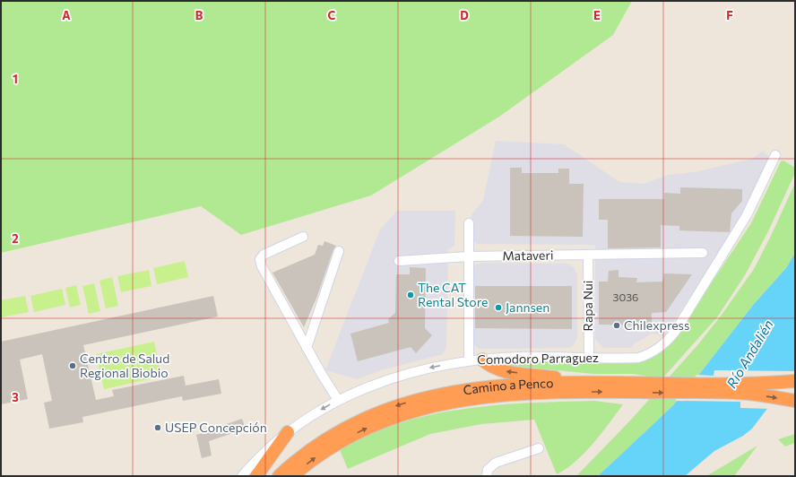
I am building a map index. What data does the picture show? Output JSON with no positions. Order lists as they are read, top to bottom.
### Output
{
  "streets": {
    "highway": ["Camino a Penco"],
    "street": ["Mataveri", "Rapa Nui", "Comodoro Parraguez"]
  },
  "crossings": [
    ["Mataveri", "Rapa Nui"],
    ["Rapa Nui", "Comodoro Parraguez"]
  ],
  "water": ["Río Andalién"],
  "places": [
    "The CAT Rental Store",
    "Jannsen",
    "Chilexpress",
    "Centro de Salud Regional Biobio",
    "USEP Concepción"
  ],
  "house_numbers": ["3036"],
  "grid": {
    "columns": [
      "A",
      "B",
      "C",
      "D",
      "E",
      "F"
    ],
    "rows": ["1", "2", "3"]
  }
}
